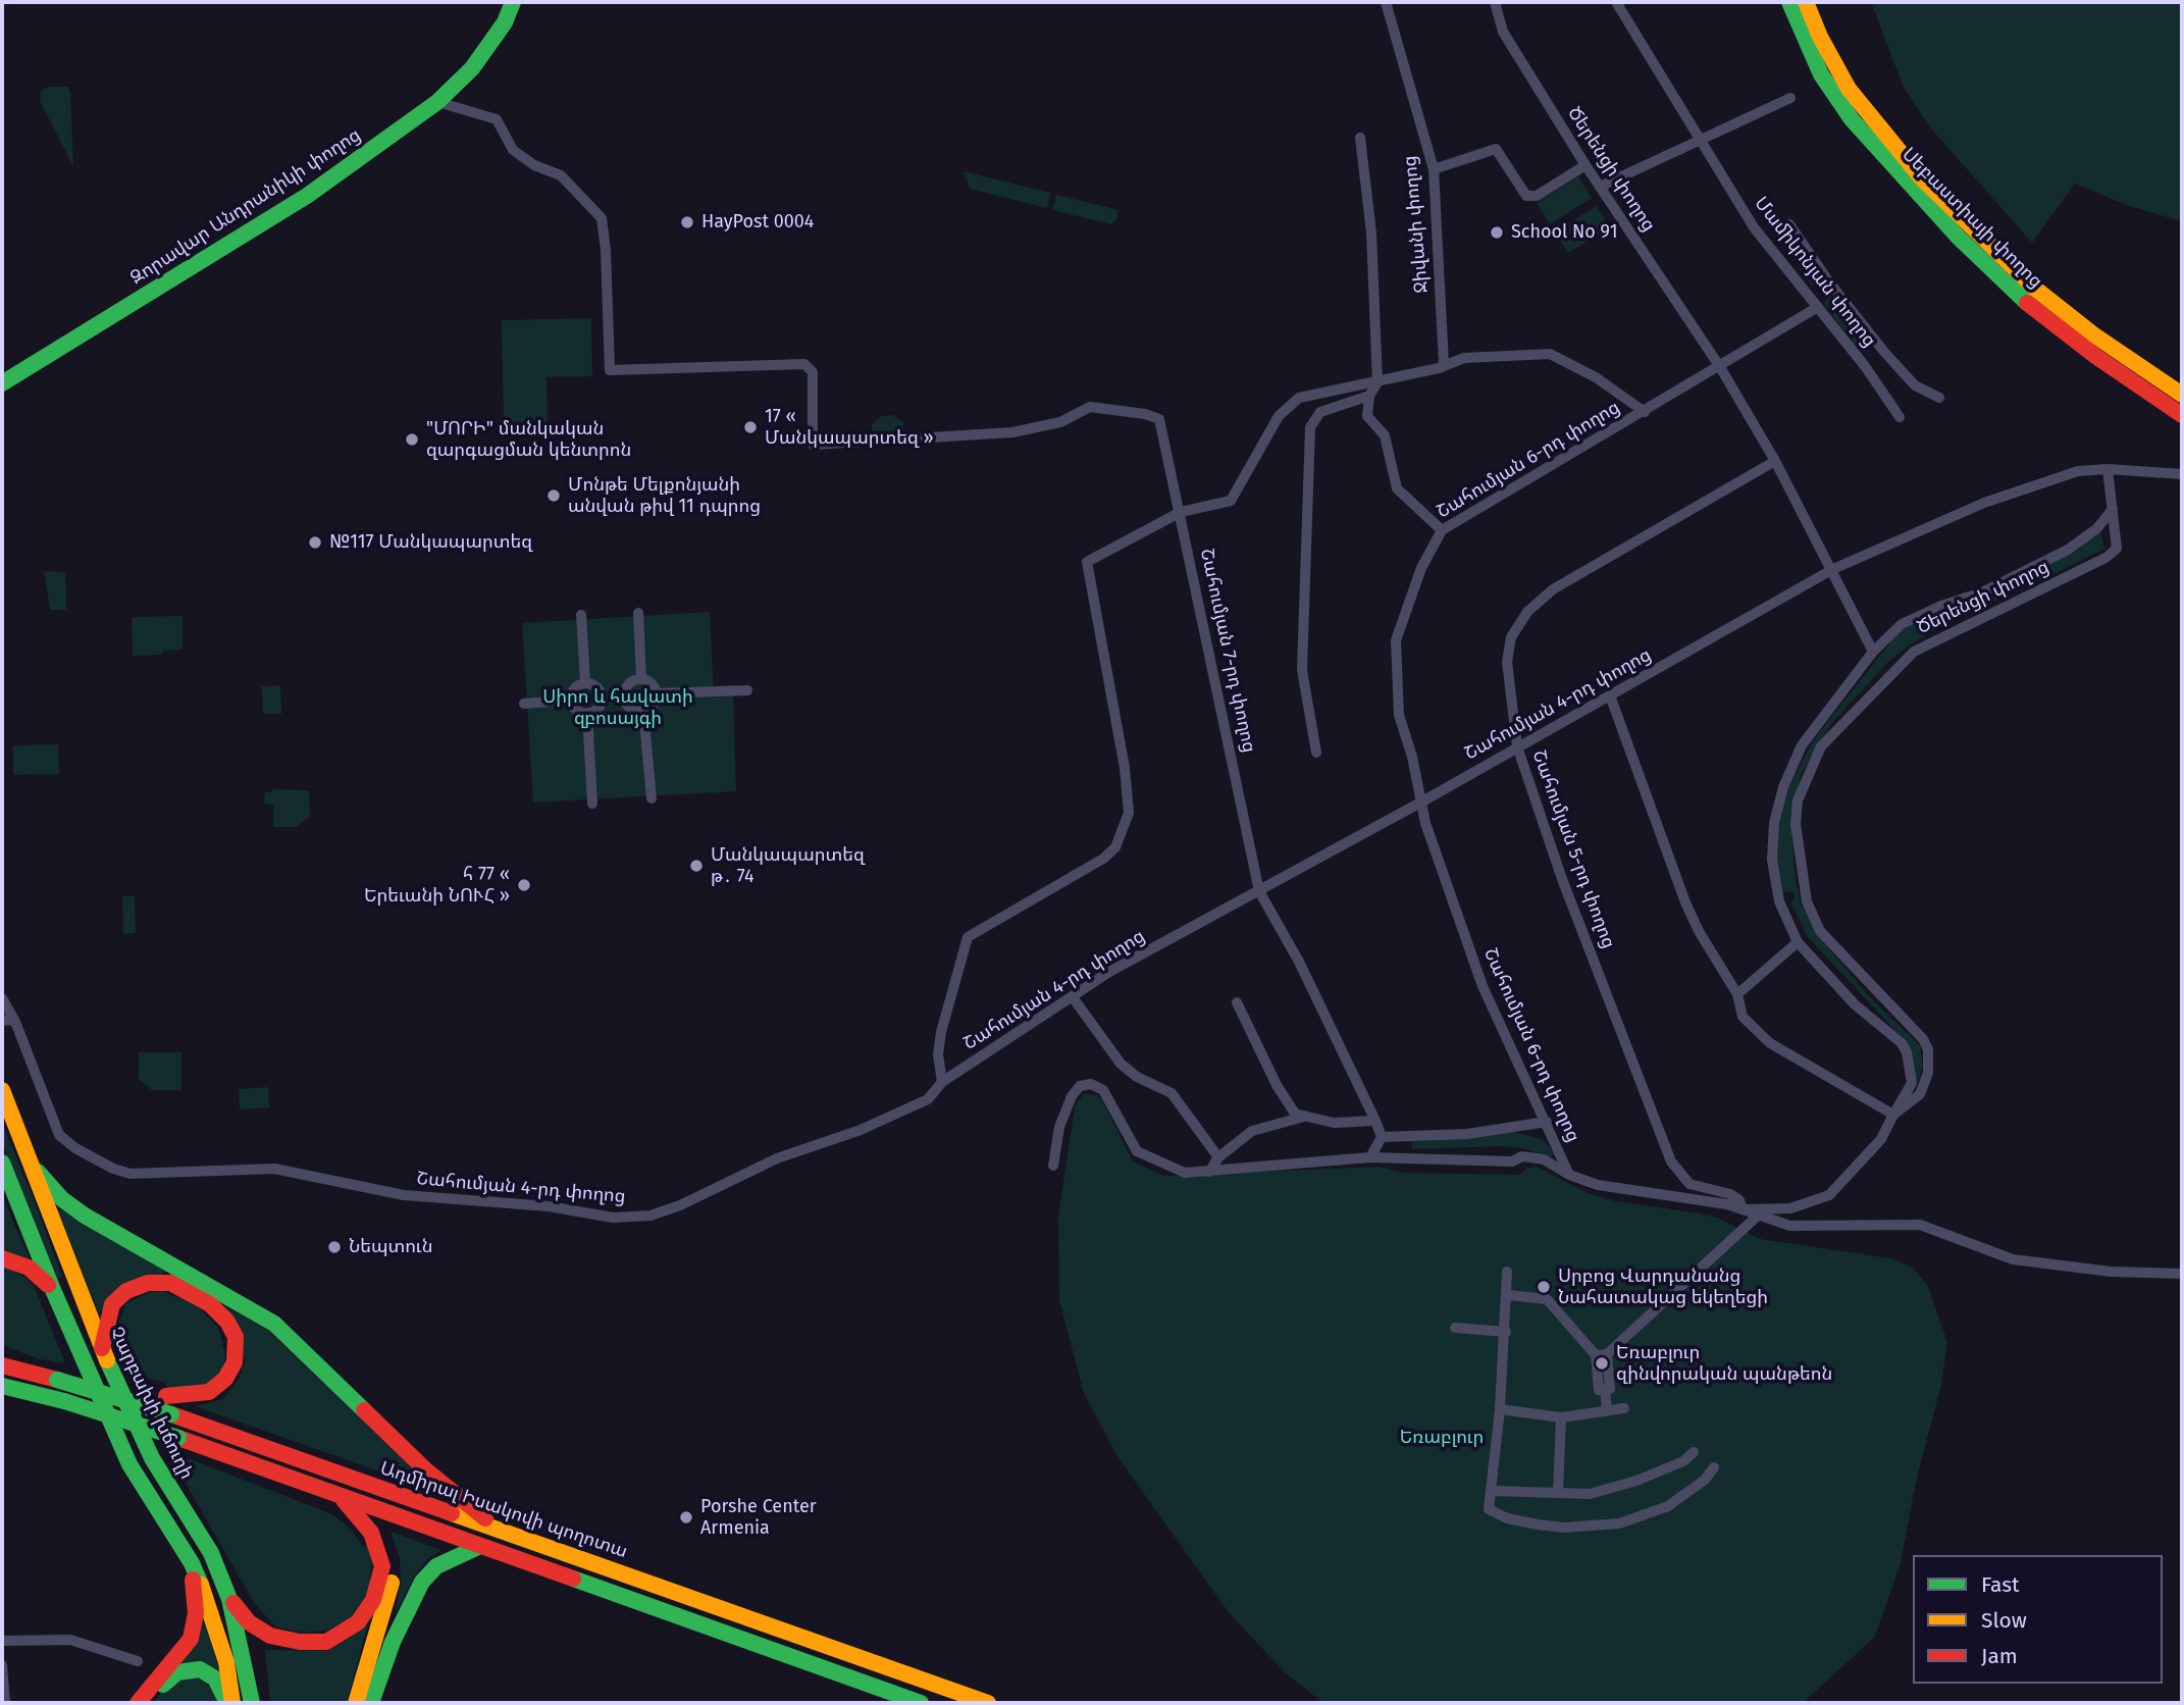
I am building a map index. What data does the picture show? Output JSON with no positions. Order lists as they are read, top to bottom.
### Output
{
  "streets": {
    "main road": [
      "Զորավար Անդրանիկի փողոց",
      "Սեբաստիայի փողոց",
      "Չարբախի խճուղի",
      "Ադմիրալ Իսակովի պողոտա"
    ],
    "street": [
      "Ծերենցի փողոց",
      "Ջիվանի փողոց",
      "Մամիկոնյան փողոց",
      "Շահումյան 6-րդ փողոց",
      "Շահումյան 7-րդ փողոց",
      "Շահումյան 4-րդ փողոց",
      "Շահումյան 5-րդ փողոց"
    ]
  },
  "crossings": [
    ["Ծերենցի փողոց", "Շահումյան 6-րդ փողոց"],
    ["Ծերենցի փողոց", "Շահումյան 4-րդ փողոց"],
    ["Ծերենցի փողոց", "Շահումյան 5-րդ փողոց"],
    ["Զորավար Անդրանիկի փողոց", "Շահումյան 7-րդ փողոց"],
    ["Մամիկոնյան փողոց", "Շահումյան 6-րդ փողոց"],
    ["Շահումյան 6-րդ փողոց", "Շահումյան 4-րդ փողոց"],
    ["Շահումյան 7-րդ փողոց", "Շահումյան 4-րդ փողոց"],
    ["Շահումյան 4-րդ փողոց", "Շահումյան 5-րդ փողոց"]
  ],
  "parks": ["Սիրո և հավատի զբոսայգի", "Եռաբլուր"],
  "places": [
    "HayPost 0004",
    "School No 91",
    "17 « Մանկապարտեզ »",
    "\"ՄՈՐԻ\" մանկական զարգացման կենտրոն",
    "Մոնթե Մելքոնյանի անվան թիվ 11 դպրոց",
    "№117 Մանկապարտեզ",
    "Մանկապարտեզ թ․ 74",
    "հ 77 « Երեւանի ՆՈՒՀ »",
    "Նեպտուն",
    "Սրբոց Վարդանանց Նահատակաց եկեղեցի",
    "Եռաբլուր զինվորական պանթեոն",
    "Porshe Center Armenia"
  ],
  "legend": ["Fast", "Slow", "Jam"]
}
